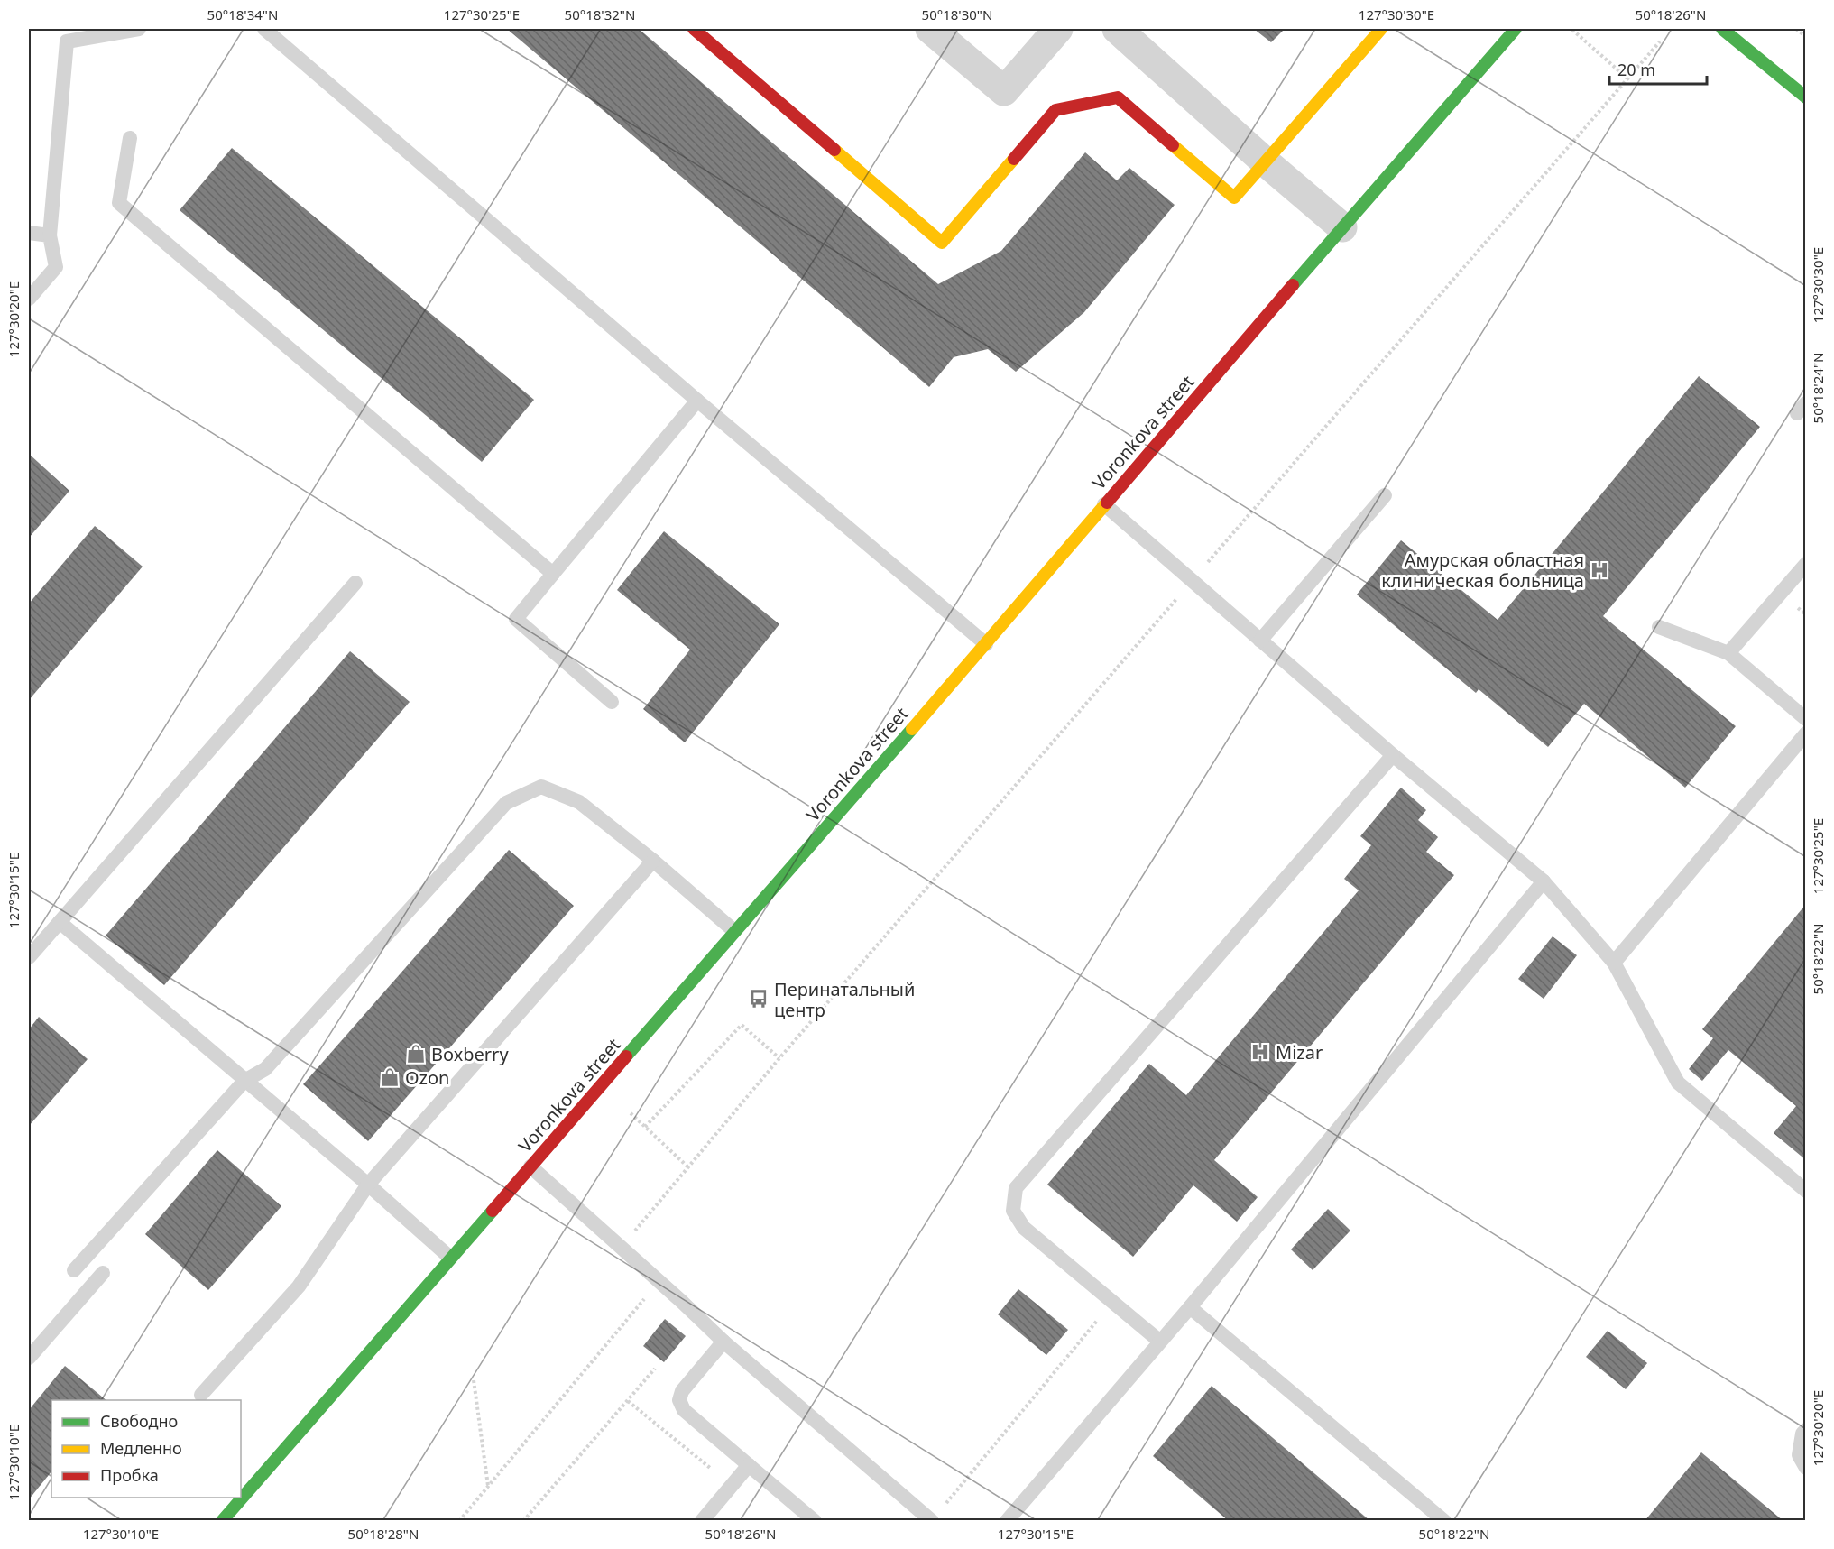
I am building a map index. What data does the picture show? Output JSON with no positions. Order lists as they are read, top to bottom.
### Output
{
  "streets": {
    "street": ["Voronkova street"]
  },
  "places": {
    "hospital": ["Амурская областная клиническая больница", "Mizar"],
    "bus stop": ["Перинатальный центр"],
    "shop": ["Boxberry", "Ozon"]
  },
  "legend": ["Свободно", "Медленно", "Пробка"],
  "scale_bar": "20 m",
  "coordinates": [
    "50°18'34\"N",
    "127°30'25\"E",
    "50°18'32\"N",
    "50°18'30\"N",
    "127°30'30\"E",
    "50°18'26\"N",
    "127°30'20\"E",
    "50°18'24\"N",
    "127°30'15\"E",
    "50°18'22\"N",
    "127°30'10\"E",
    "50°18'28\"N"
  ]
}
